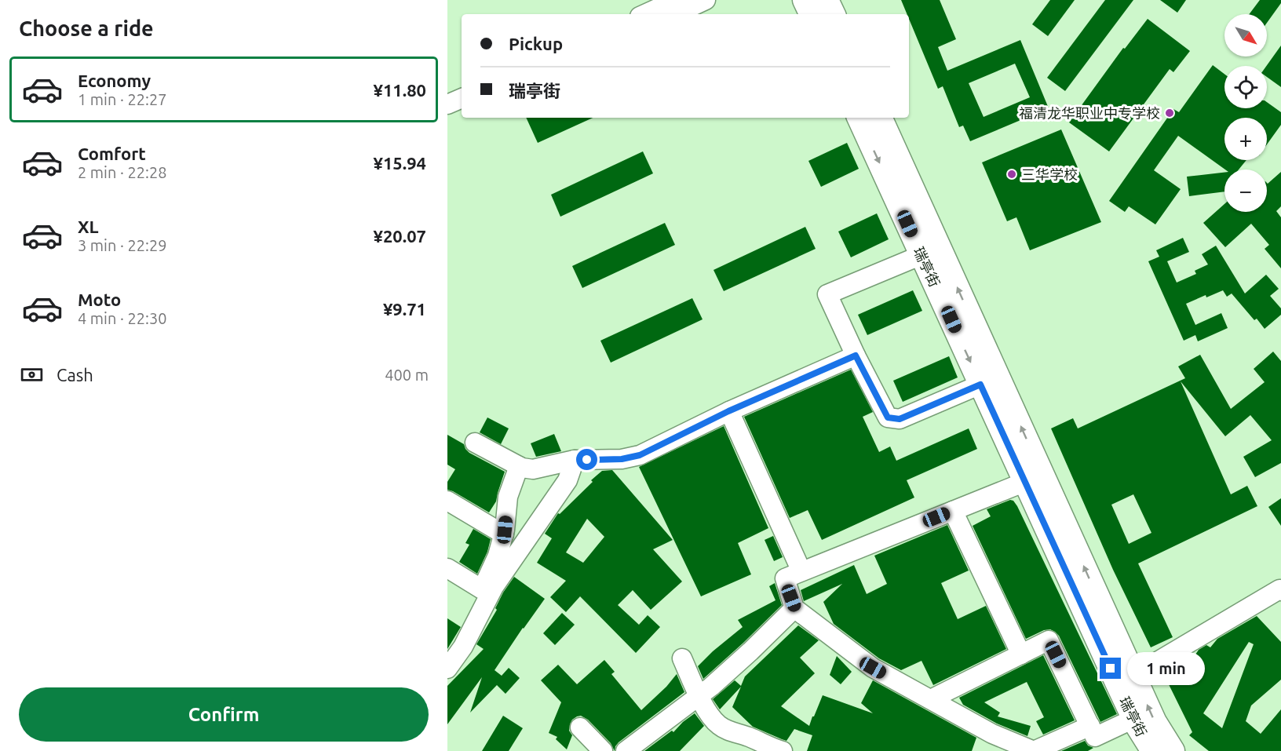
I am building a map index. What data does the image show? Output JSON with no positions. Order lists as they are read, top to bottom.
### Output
{
  "streets": {
    "main road": ["瑞亭街"]
  },
  "places": ["福清龙华职业中专学校", "三华学校"],
  "north": "bottom right",
  "page": {
    "heading": "Choose a ride",
    "map_buttons": ["+", "−"],
    "banner": ["Pickup", "瑞亭街"],
    "list": [
      {
        "name": "Economy",
        "note": "1 min · 22:27",
        "value": "¥11.80"
      },
      {
        "name": "Comfort",
        "note": "2 min · 22:28",
        "value": "¥15.94"
      },
      {
        "name": "XL",
        "note": "3 min · 22:29",
        "value": "¥20.07"
      },
      {
        "name": "Moto",
        "note": "4 min · 22:30",
        "value": "¥9.71"
      }
    ],
    "pay": ["Cash", "400 m"],
    "bubble": "1 min",
    "buttons": "Confirm"
  }
}
